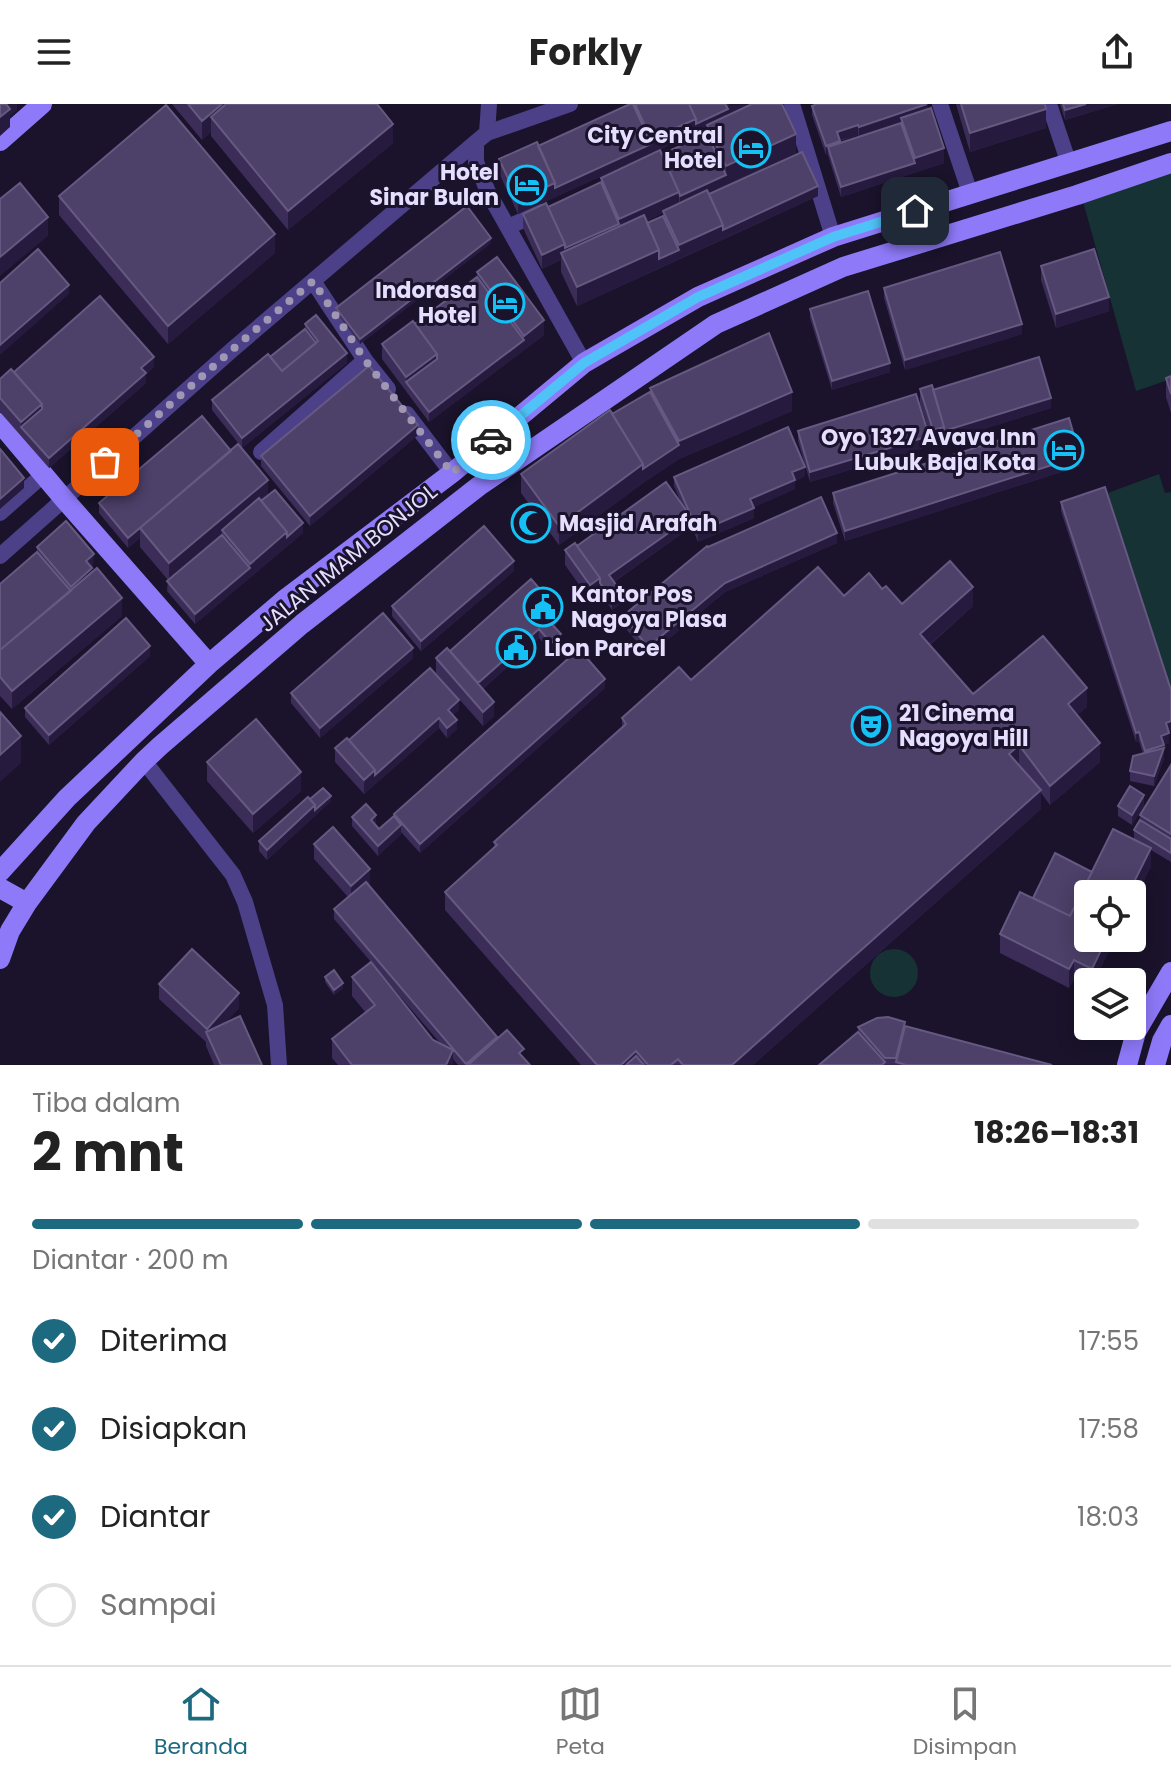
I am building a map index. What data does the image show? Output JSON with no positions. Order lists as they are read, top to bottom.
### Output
{
  "streets": {
    "main road": ["JALAN IMAM BONJOL"]
  },
  "places": {
    "hotel": [
      "City Central Hotel",
      "Hotel Sinar Bulan",
      "Indorasa Hotel",
      "Oyo 1327 Avava Inn Lubuk Baja Kota"
    ],
    "mosque": ["Masjid Arafah"],
    "public building": ["Kantor Pos Nagoya Plasa", "Lion Parcel"],
    "theatre": ["21 Cinema Nagoya Hill"]
  },
  "page": {
    "header": "Forkly",
    "heading": ["2 mnt", "Tiba dalam", "18:26–18:31"],
    "bar": "Diantar · 200 m",
    "list": [
      ["Diterima", "17:55"],
      ["Disiapkan", "17:58"],
      ["Diantar", "18:03"],
      "Sampai"
    ],
    "tabs": ["Beranda", "Peta", "Disimpan"]
  }
}
